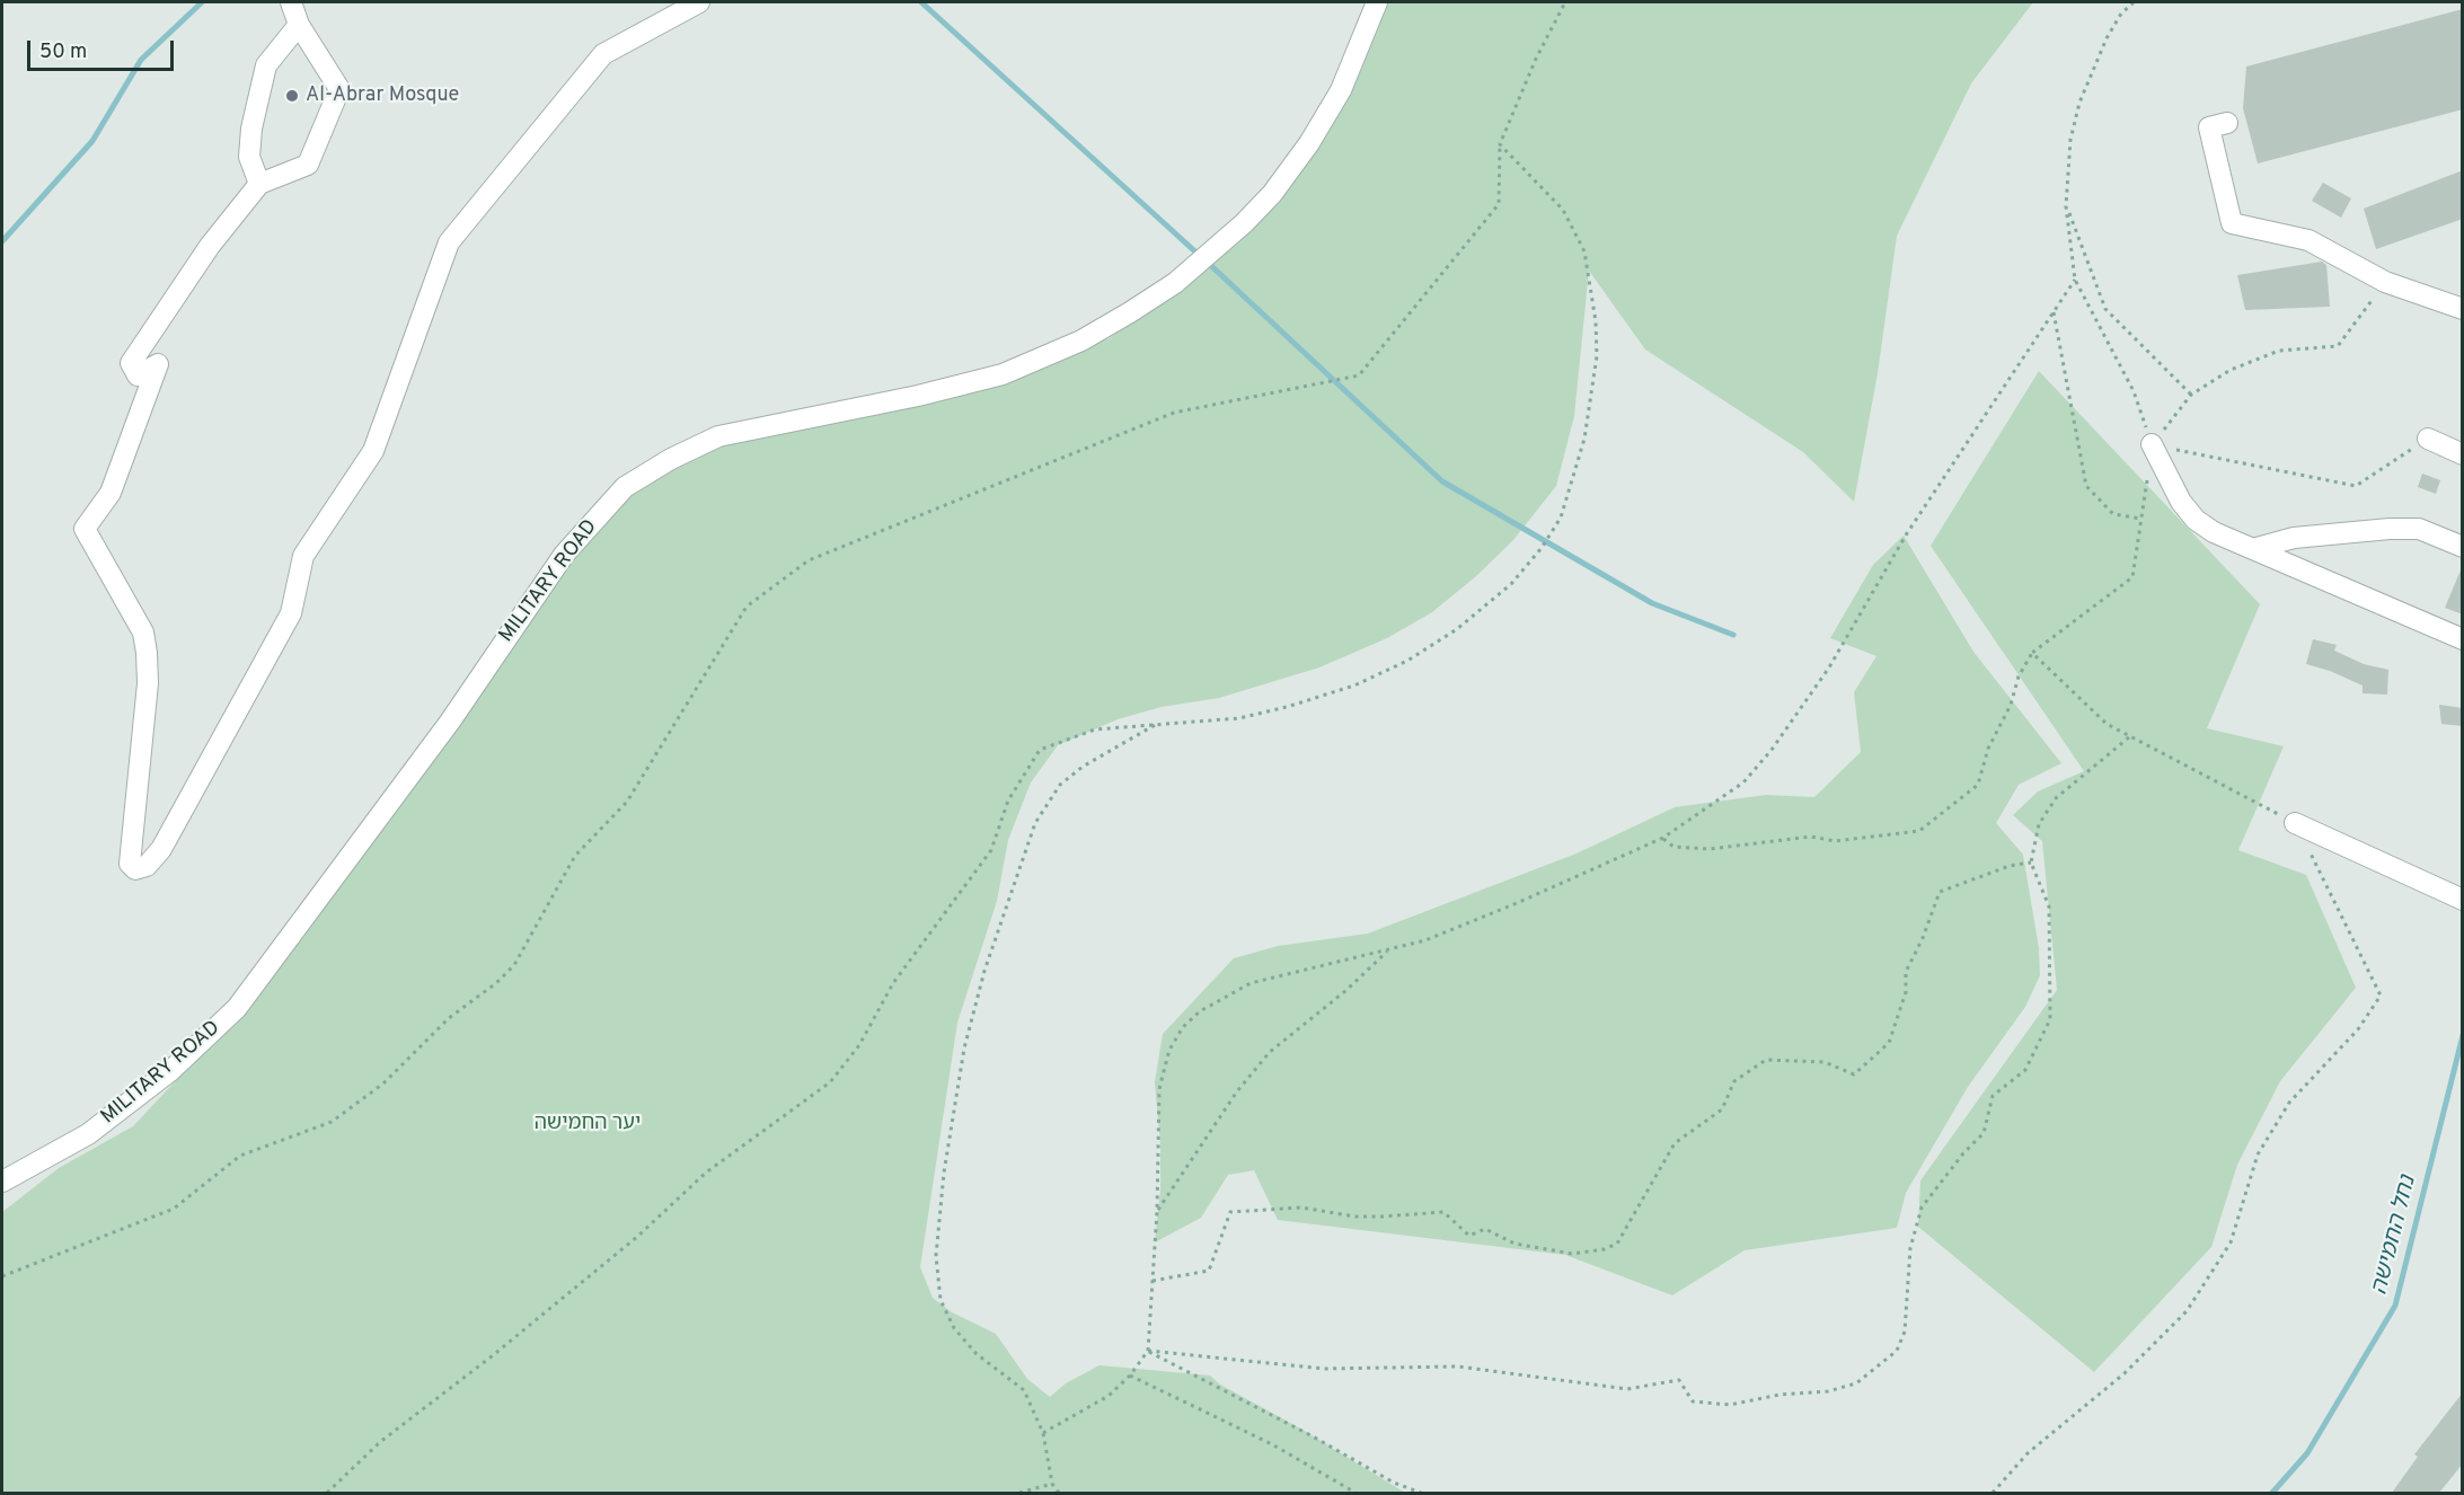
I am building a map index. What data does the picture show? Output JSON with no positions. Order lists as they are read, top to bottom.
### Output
{
  "streets": {
    "street": ["MILITARY ROAD"]
  },
  "water": ["נחל החמישה"],
  "parks": ["יער החמישה"],
  "places": ["Al-Abrar Mosque"],
  "scale_bar": "50 m"
}
